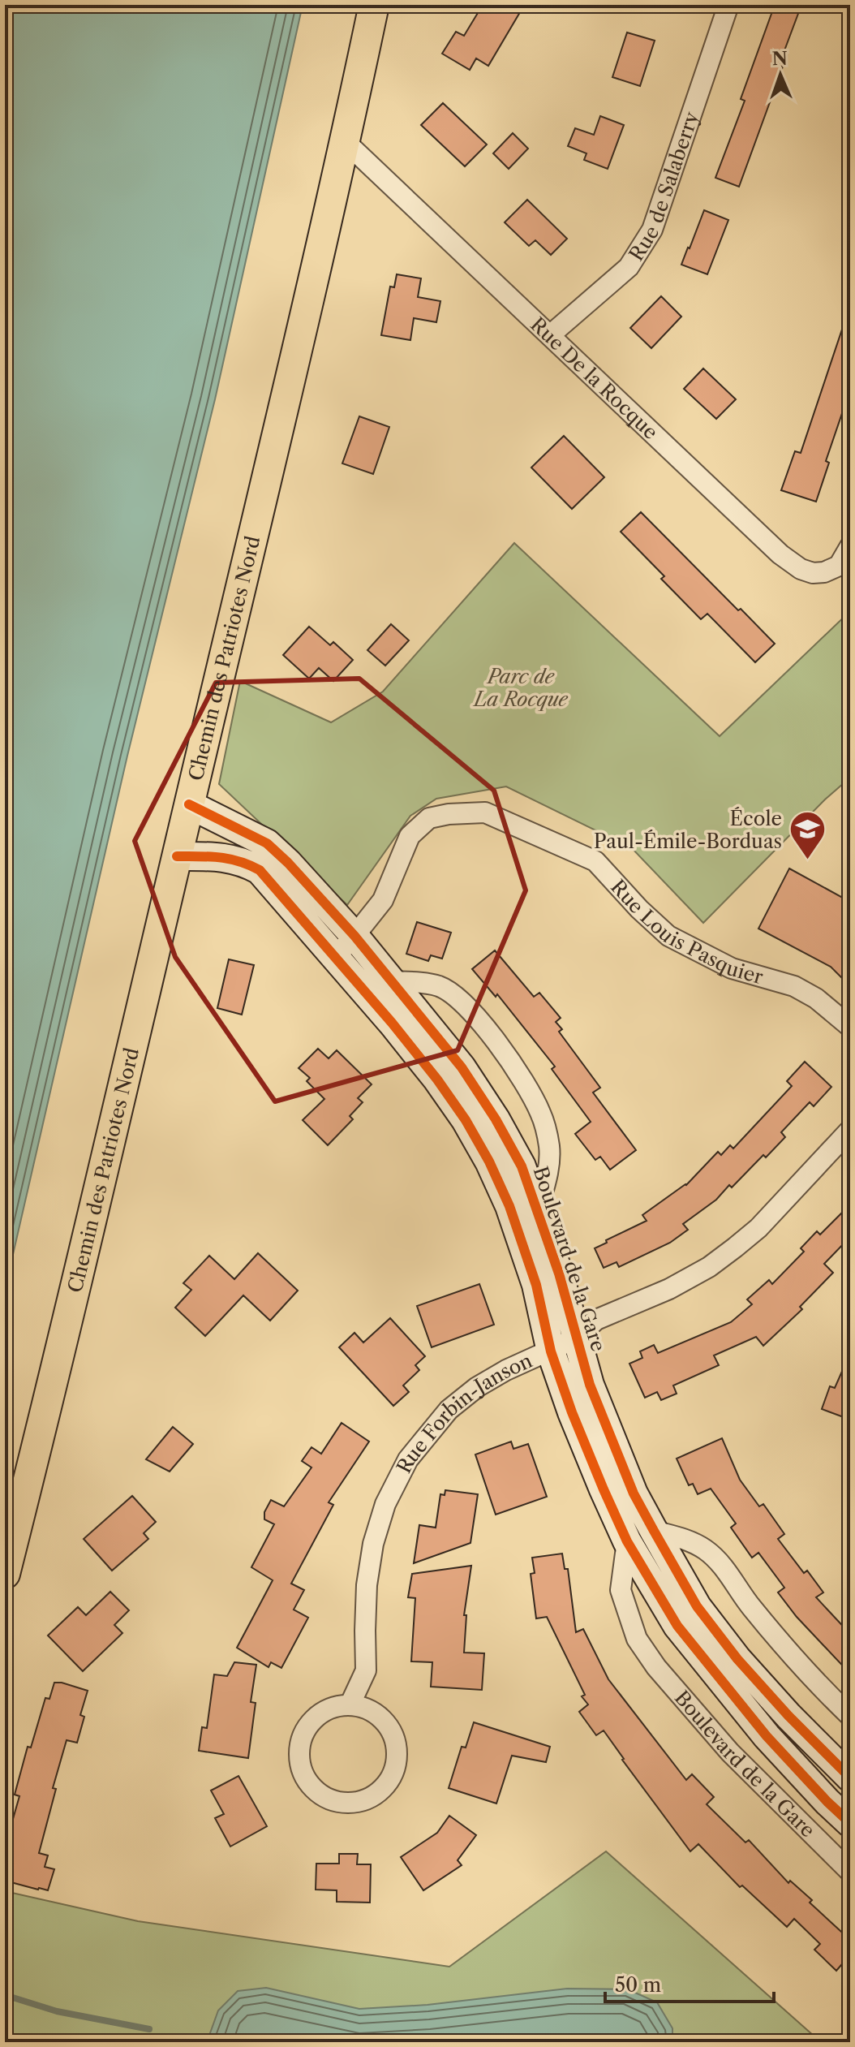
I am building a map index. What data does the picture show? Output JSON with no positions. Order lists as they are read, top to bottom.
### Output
{
  "streets": {
    "main road": ["Chemin des Patriotes Nord"],
    "street": [
      "Rue de Salaberry",
      "Rue De la Rocque",
      "Rue Louis Pasquier",
      "Boulevard de la Gare",
      "Rue Forbin-Janson"
    ]
  },
  "crossings": [
    ["Rue de Salaberry", "Rue De la Rocque"],
    ["Rue De la Rocque", "Chemin des Patriotes Nord"],
    ["Chemin des Patriotes Nord", "Boulevard de la Gare"],
    ["Rue Louis Pasquier", "Boulevard de la Gare"],
    ["Boulevard de la Gare", "Rue Forbin-Janson"]
  ],
  "parks": ["Parc de La Rocque"],
  "places": {
    "school or university": ["École Paul-Émile-Borduas"]
  },
  "scale_bar": "50 m",
  "north": "top"
}
